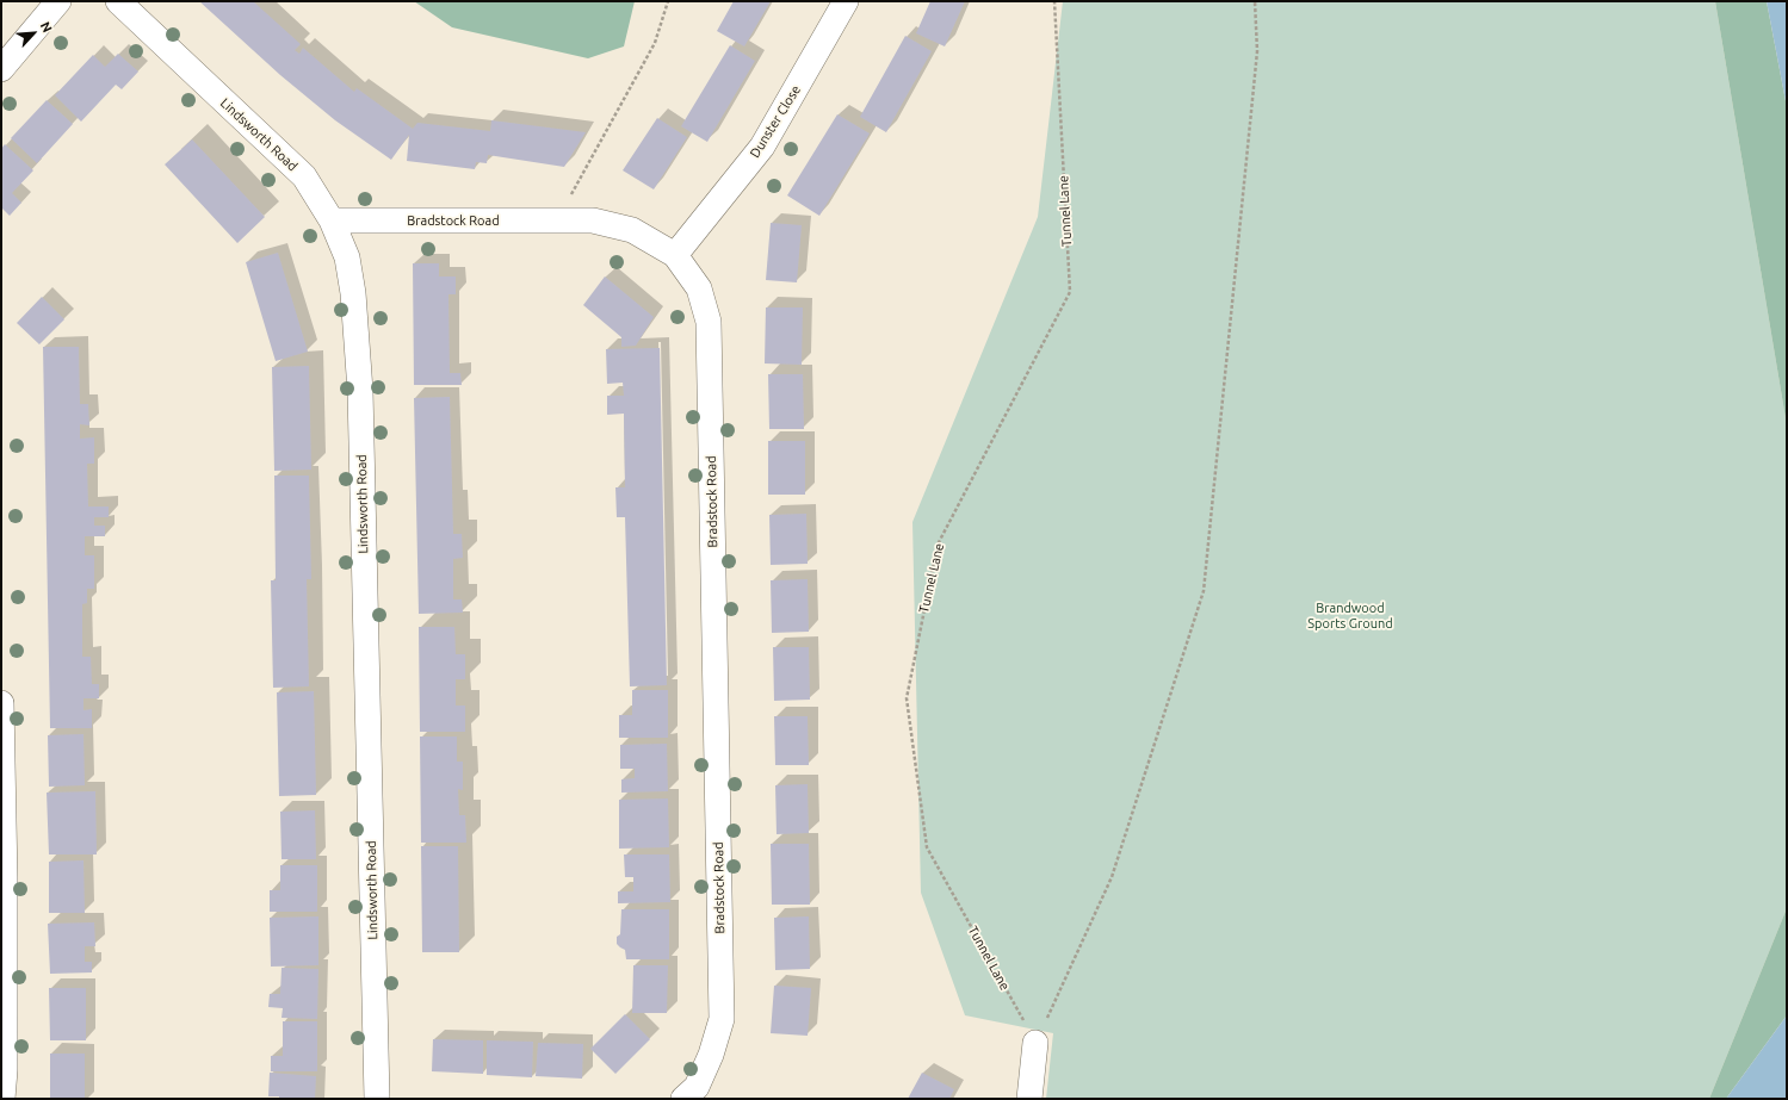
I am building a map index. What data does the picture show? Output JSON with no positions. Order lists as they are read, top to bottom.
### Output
{
  "streets": {
    "street": ["Dunster Close", "Lindsworth Road", "Bradstock Road"],
    "path": ["Tunnel Lane"]
  },
  "crossings": [
    ["Dunster Close", "Bradstock Road"],
    ["Lindsworth Road", "Bradstock Road"]
  ],
  "parks": ["Brandwood Sports Ground"],
  "north": "top right"
}
